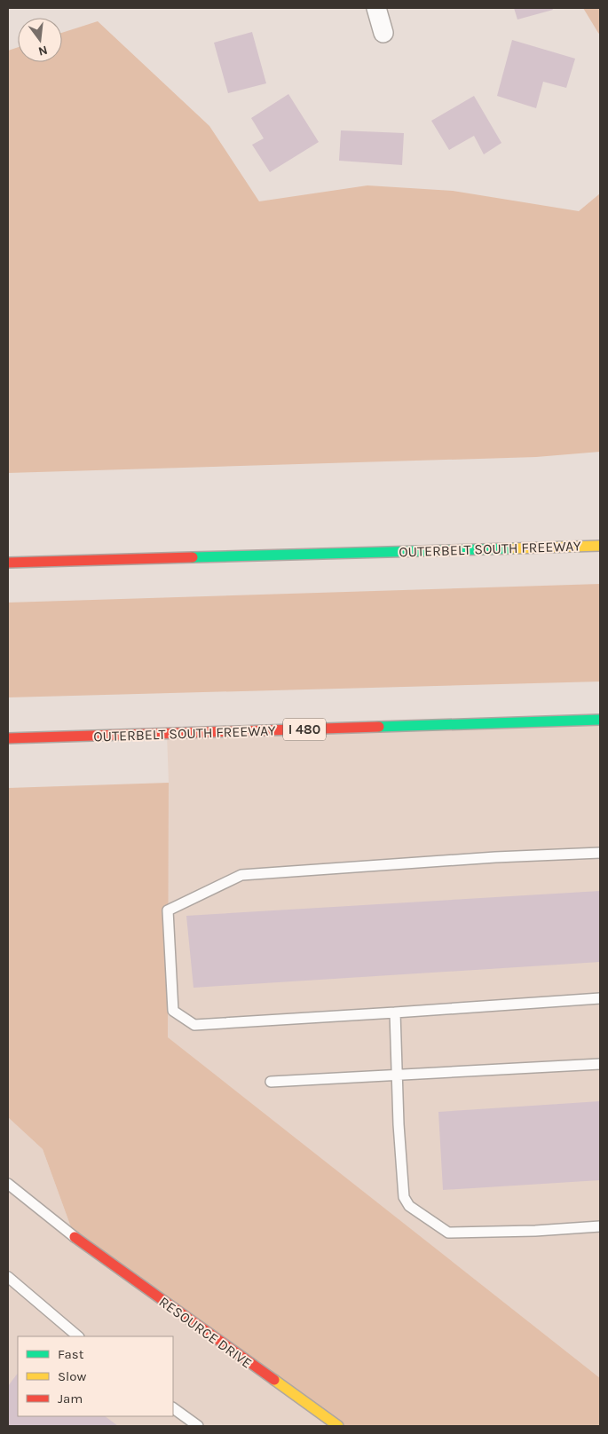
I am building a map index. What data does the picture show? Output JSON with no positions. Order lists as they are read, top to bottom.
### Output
{
  "streets": {
    "main road": ["OUTERBELT SOUTH FREEWAY", "I 480", "RESOURCE DRIVE"]
  },
  "legend": ["Fast", "Slow", "Jam"],
  "north": "bottom"
}
